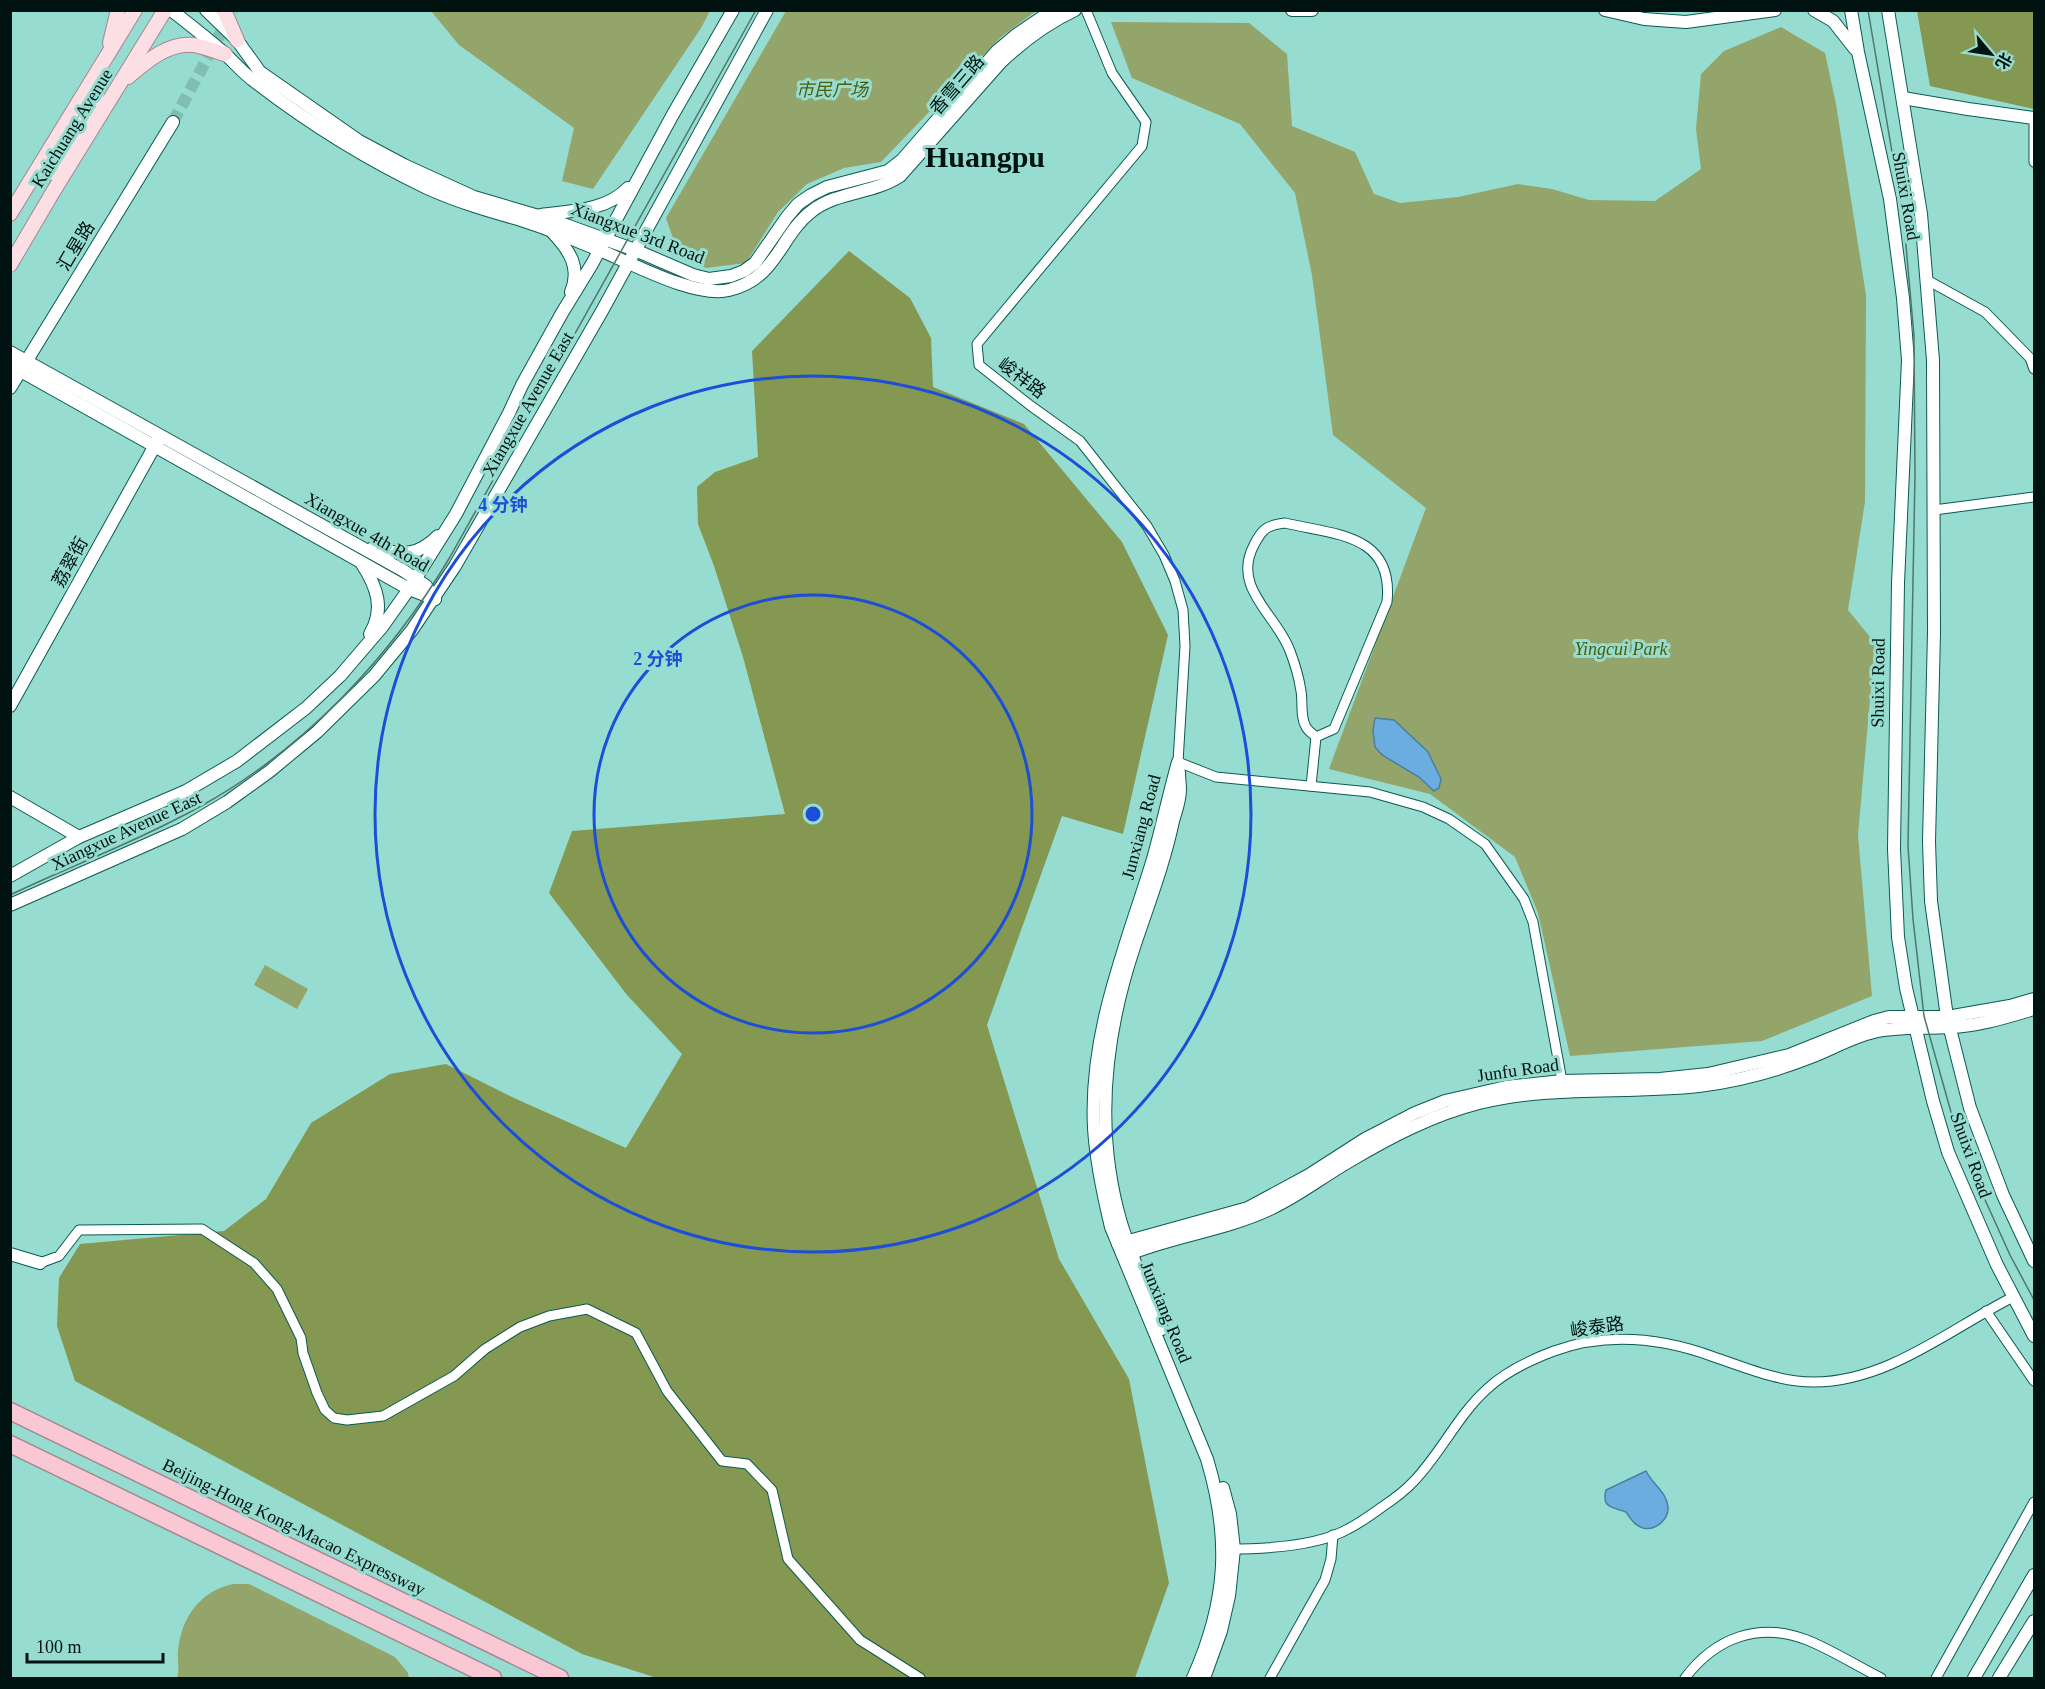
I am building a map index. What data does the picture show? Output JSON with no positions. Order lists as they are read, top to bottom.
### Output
{
  "streets": {
    "highway": ["Beijing-Hong Kong-Macao Expressway"],
    "main road": [
      "香雪三路",
      "Kaichuang Avenue",
      "Shuixi Road",
      "Xiangxue 3rd Road",
      "汇星路",
      "Xiangxue Avenue East",
      "Xiangxue 4th Road",
      "荔翠街",
      "Junxiang Road",
      "Junfu Road"
    ],
    "street": ["峻祥路", "峻泰路"]
  },
  "crossings": [
    ["香雪三路", "Xiangxue 3rd Road"],
    ["香雪三路", "Xiangxue Avenue East"],
    ["Shuixi Road", "Junfu Road"],
    ["Shuixi Road", "峻泰路"],
    ["Xiangxue 3rd Road", "Xiangxue Avenue East"],
    ["汇星路", "Xiangxue 4th Road"],
    ["峻祥路", "Junxiang Road"],
    ["Xiangxue Avenue East", "Xiangxue 4th Road"],
    ["Xiangxue 4th Road", "荔翠街"],
    ["Junxiang Road", "Junfu Road"],
    ["Junxiang Road", "峻泰路"]
  ],
  "districts": ["Huangpu"],
  "parks": ["市民广场", "Yingcui Park"],
  "scale_bar": "100 m",
  "north": "bottom right",
  "rings": ["4 分钟", "2 分钟"]
}
